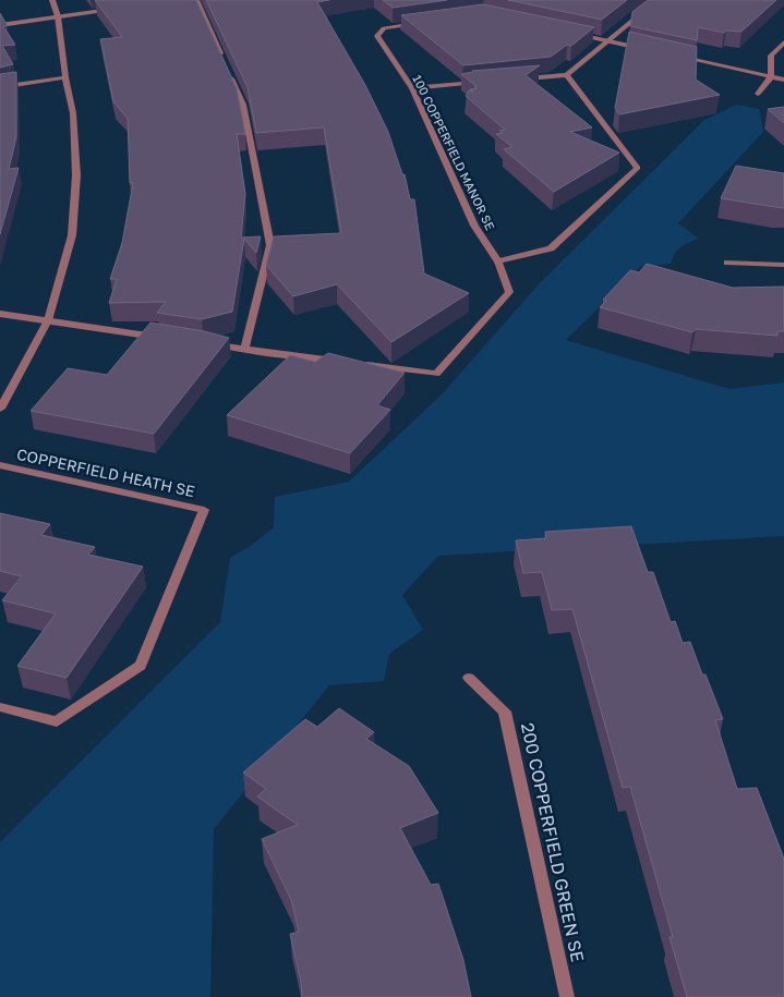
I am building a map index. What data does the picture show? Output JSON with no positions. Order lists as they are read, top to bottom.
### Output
{
  "streets": {
    "street": ["100 COPPERFIELD MANOR SE", "COPPERFIELD HEATH SE", "200 COPPERFIELD GREEN SE"]
  }
}
